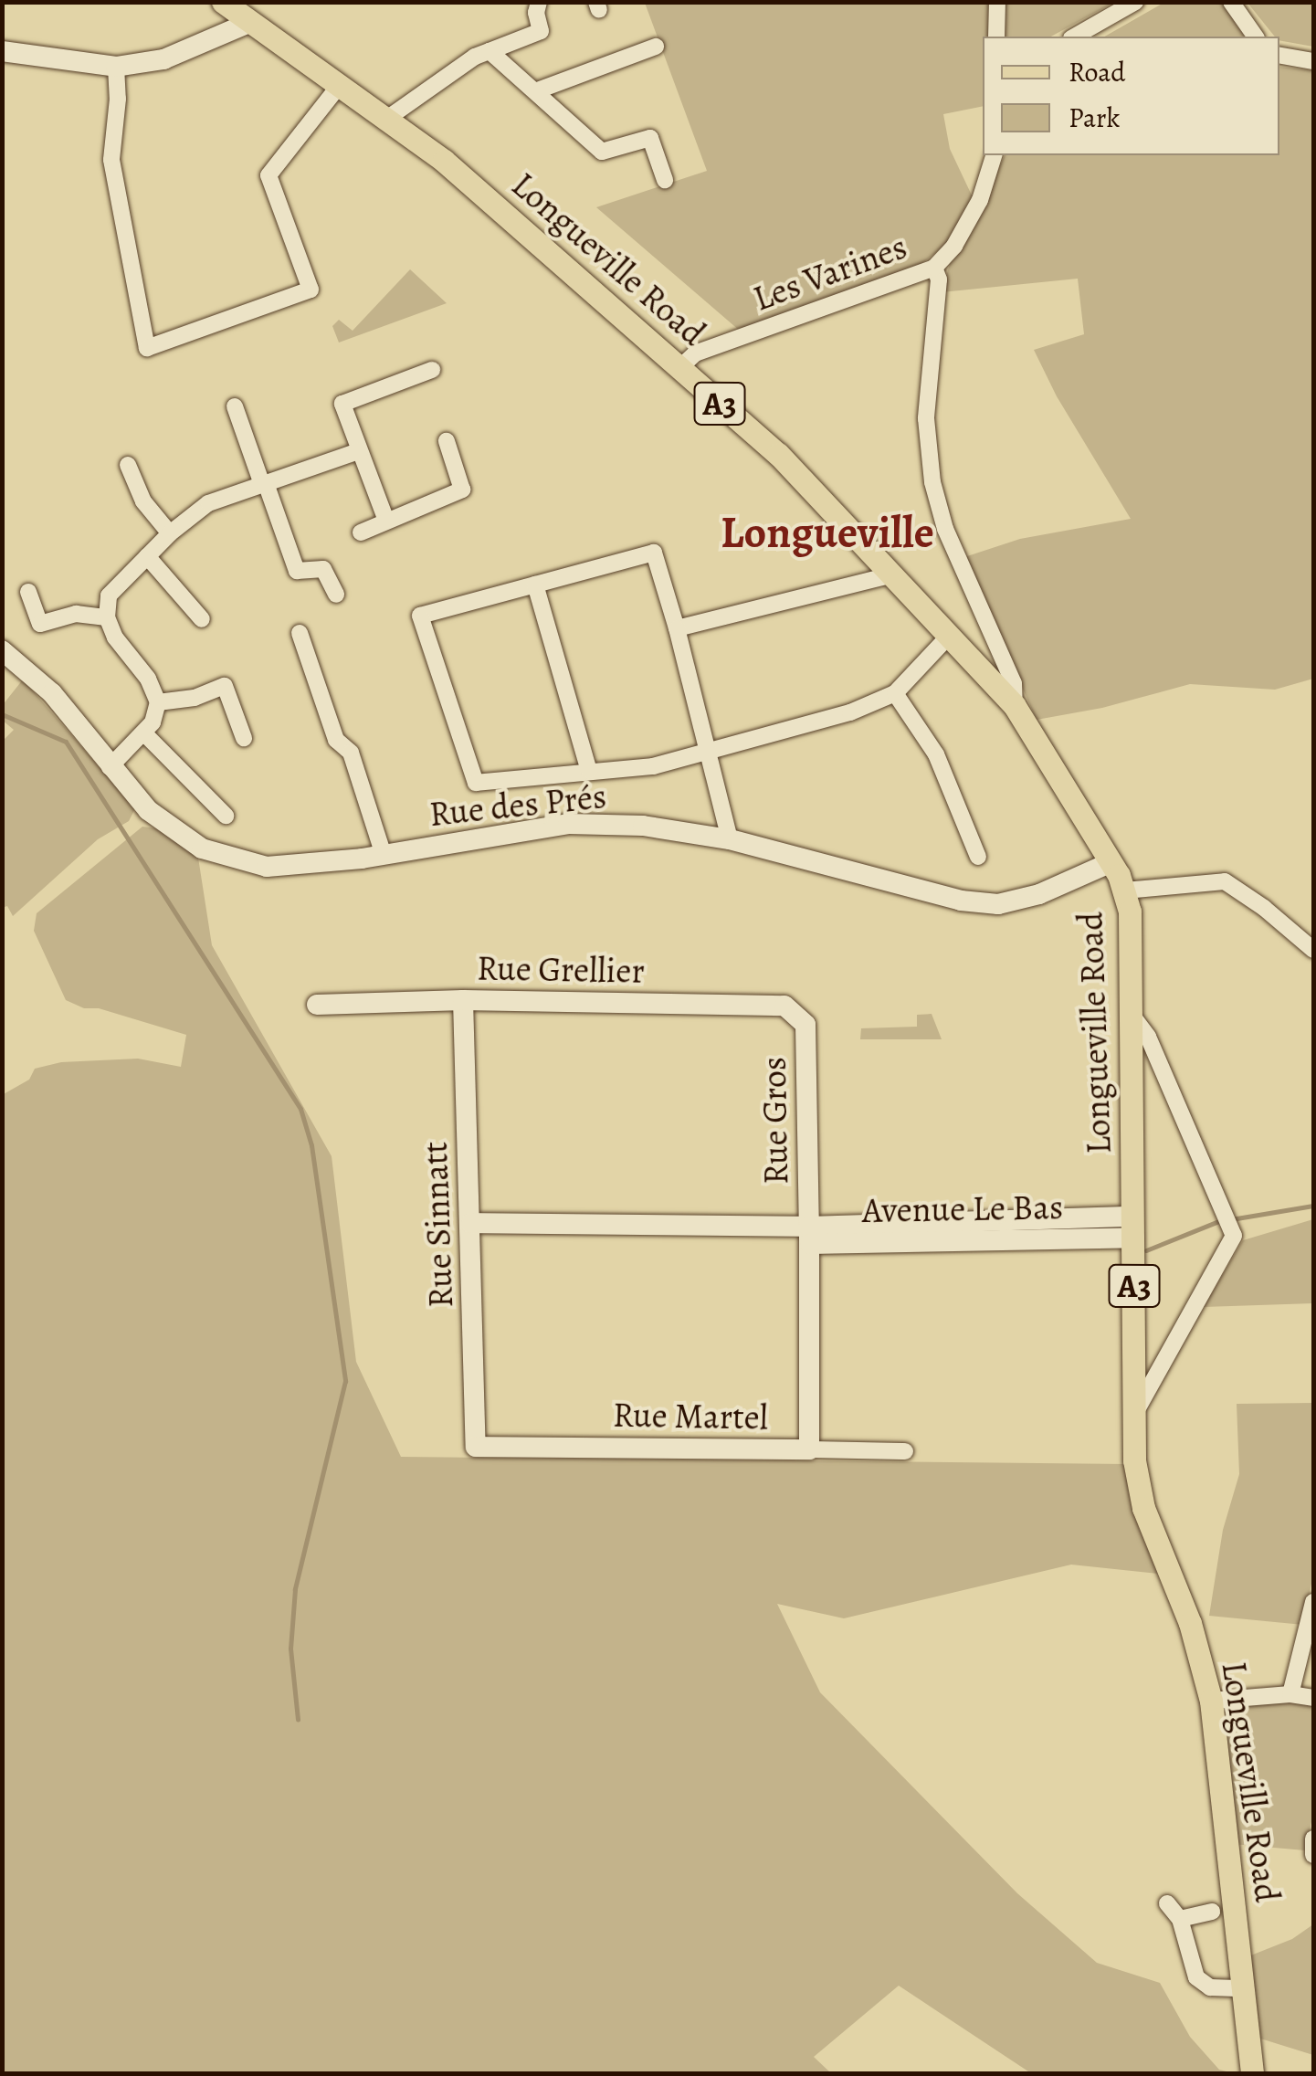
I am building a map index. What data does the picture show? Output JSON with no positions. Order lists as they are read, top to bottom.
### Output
{
  "streets": {
    "main road": ["Longueville Road", "A3"],
    "street": [
      "Les Varines",
      "Rue des Prés",
      "Rue Grellier",
      "Rue Gros",
      "Avenue Le Bas",
      "Rue Sinnatt",
      "Rue Martel"
    ]
  },
  "crossings": [
    ["Longueville Road", "Les Varines"],
    ["Longueville Road", "A3"],
    ["Longueville Road", "Rue des Prés"],
    ["Longueville Road", "Avenue Le Bas"],
    ["Rue Grellier", "Rue Gros"],
    ["Rue Grellier", "Rue Sinnatt"],
    ["Rue Gros", "Avenue Le Bas"],
    ["Rue Gros", "Rue Martel"],
    ["Avenue Le Bas", "Rue Sinnatt"],
    ["Rue Sinnatt", "Rue Martel"]
  ],
  "districts": ["Longueville"],
  "legend": ["Road", "Park"]
}
